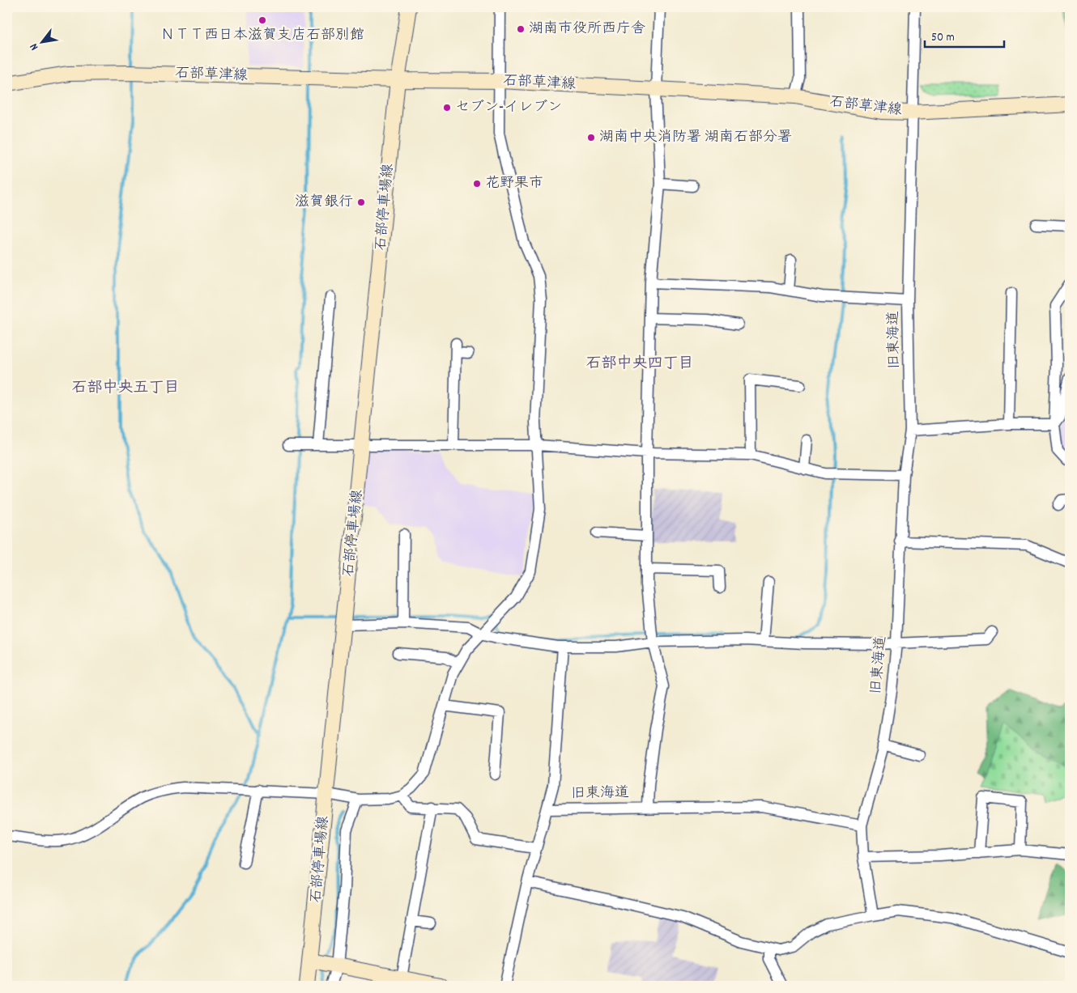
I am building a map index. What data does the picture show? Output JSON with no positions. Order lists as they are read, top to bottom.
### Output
{
  "streets": {
    "main road": ["石部草津線", "石部停車場線"],
    "street": ["旧東海道"]
  },
  "crossings": [
    ["石部草津線", "石部停車場線"],
    ["石部草津線", "旧東海道"]
  ],
  "districts": ["石部中央四丁目", "石部中央五丁目"],
  "places": [
    "ＮＴＴ西日本滋賀支店石部別館",
    "湖南市役所西庁舎",
    "セブン-イレブン",
    "湖南中央消防署 湖南石部分署",
    "花野果市",
    "滋賀銀行"
  ],
  "scale_bar": "50 m",
  "north": "bottom left"
}
